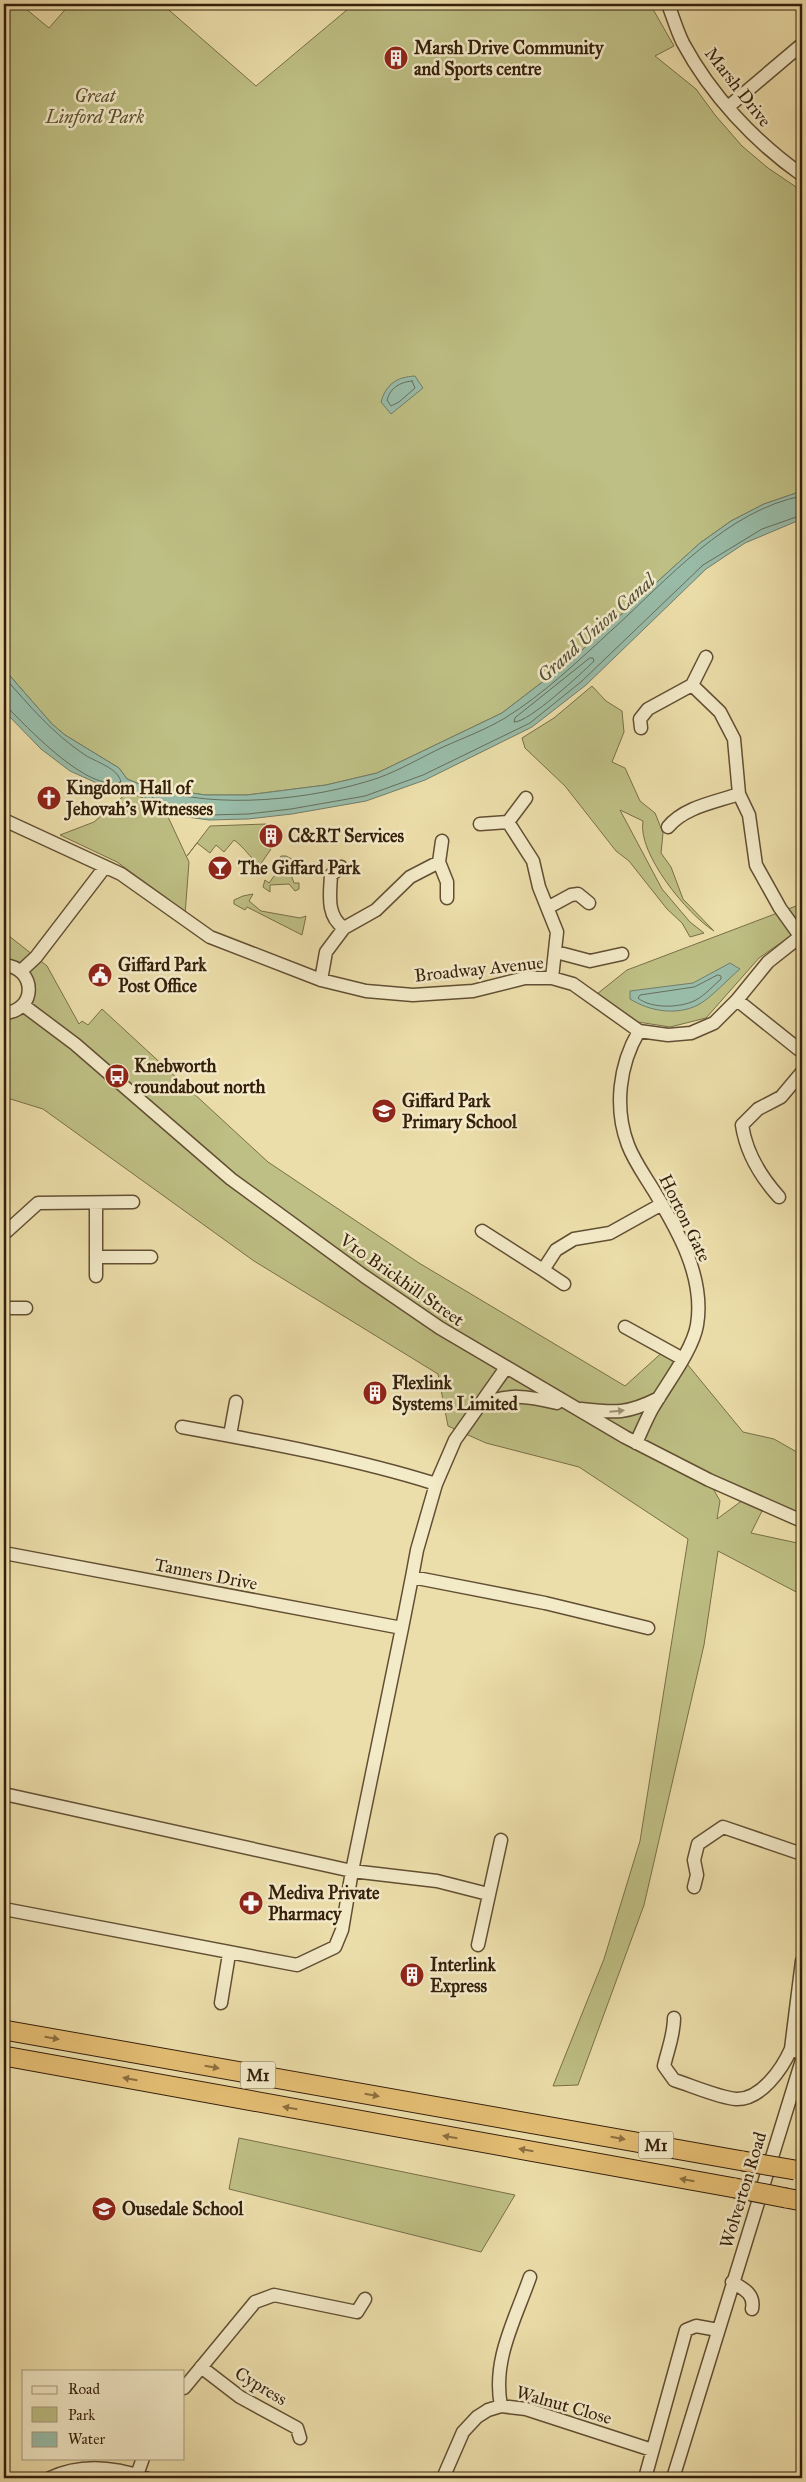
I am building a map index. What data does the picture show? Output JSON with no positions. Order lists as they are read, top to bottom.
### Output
{
  "streets": {
    "highway": ["M1"],
    "street": [
      "Marsh Drive",
      "Broadway Avenue",
      "Horton Gate",
      "V10 Brickhill Street",
      "Tanners Drive",
      "Wolverton Road",
      "Cypress",
      "Walnut Close"
    ]
  },
  "crossings": [
    ["Broadway Avenue", "Horton Gate"],
    ["Horton Gate", "V10 Brickhill Street"]
  ],
  "water": ["Grand Union Canal"],
  "parks": ["Great Linford Park"],
  "places": {
    "building": [
      "Marsh Drive Community and Sports centre",
      "C&RT Services",
      "Flexlink Systems Limited",
      "Interlink Express"
    ],
    "church": ["Kingdom Hall of Jehovah's Witnesses"],
    "bar": ["The Giffard Park"],
    "public building": ["Giffard Park Post Office"],
    "bus stop": ["Knebworth roundabout north"],
    "school or university": ["Giffard Park Primary School", "Ousedale School"],
    "pharmacy": ["Mediva Private Pharmacy"]
  },
  "legend": ["Road", "Park", "Water"]
}
